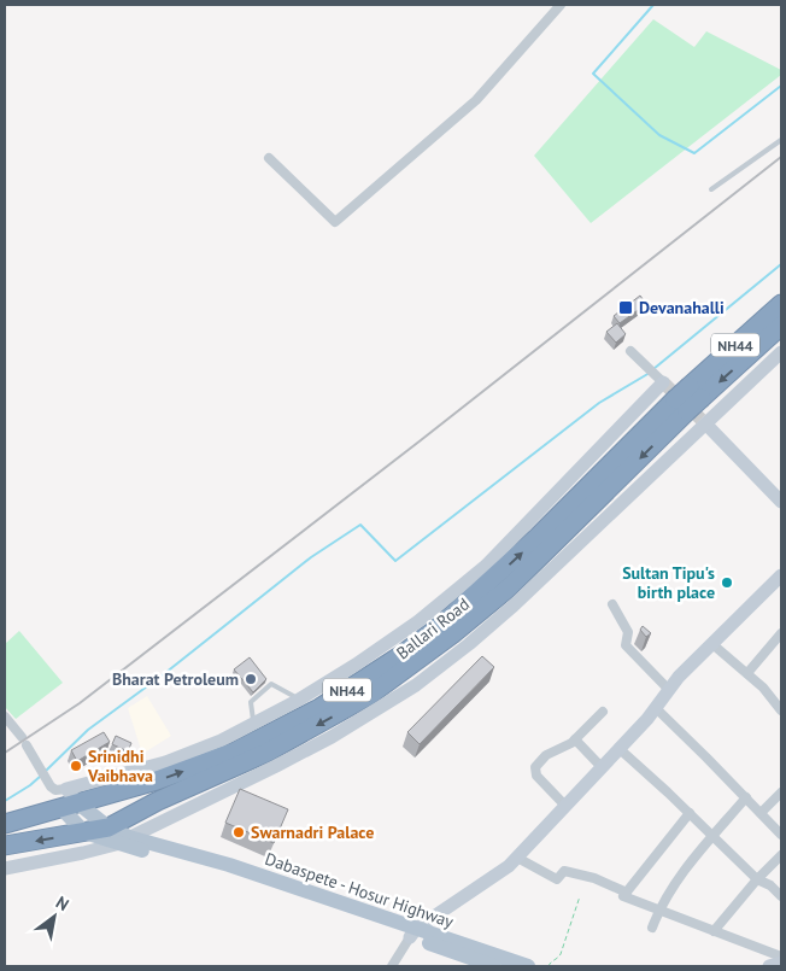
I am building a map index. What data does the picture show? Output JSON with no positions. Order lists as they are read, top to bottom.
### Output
{
  "streets": {
    "highway": ["NH44", "Ballari Road"],
    "main road": ["Dabaspete - Hosur Highway"]
  },
  "crossings": [
    ["NH44", "Ballari Road"],
    ["NH44", "Dabaspete - Hosur Highway"],
    ["Ballari Road", "Dabaspete - Hosur Highway"]
  ],
  "places": {
    "transit": ["Devanahalli"],
    "other": [
      "Sultan Tipu's birth place",
      "Bharat Petroleum",
      "Srinidhi Vaibhava",
      "Swarnadri Palace"
    ]
  },
  "north": "top right"
}
